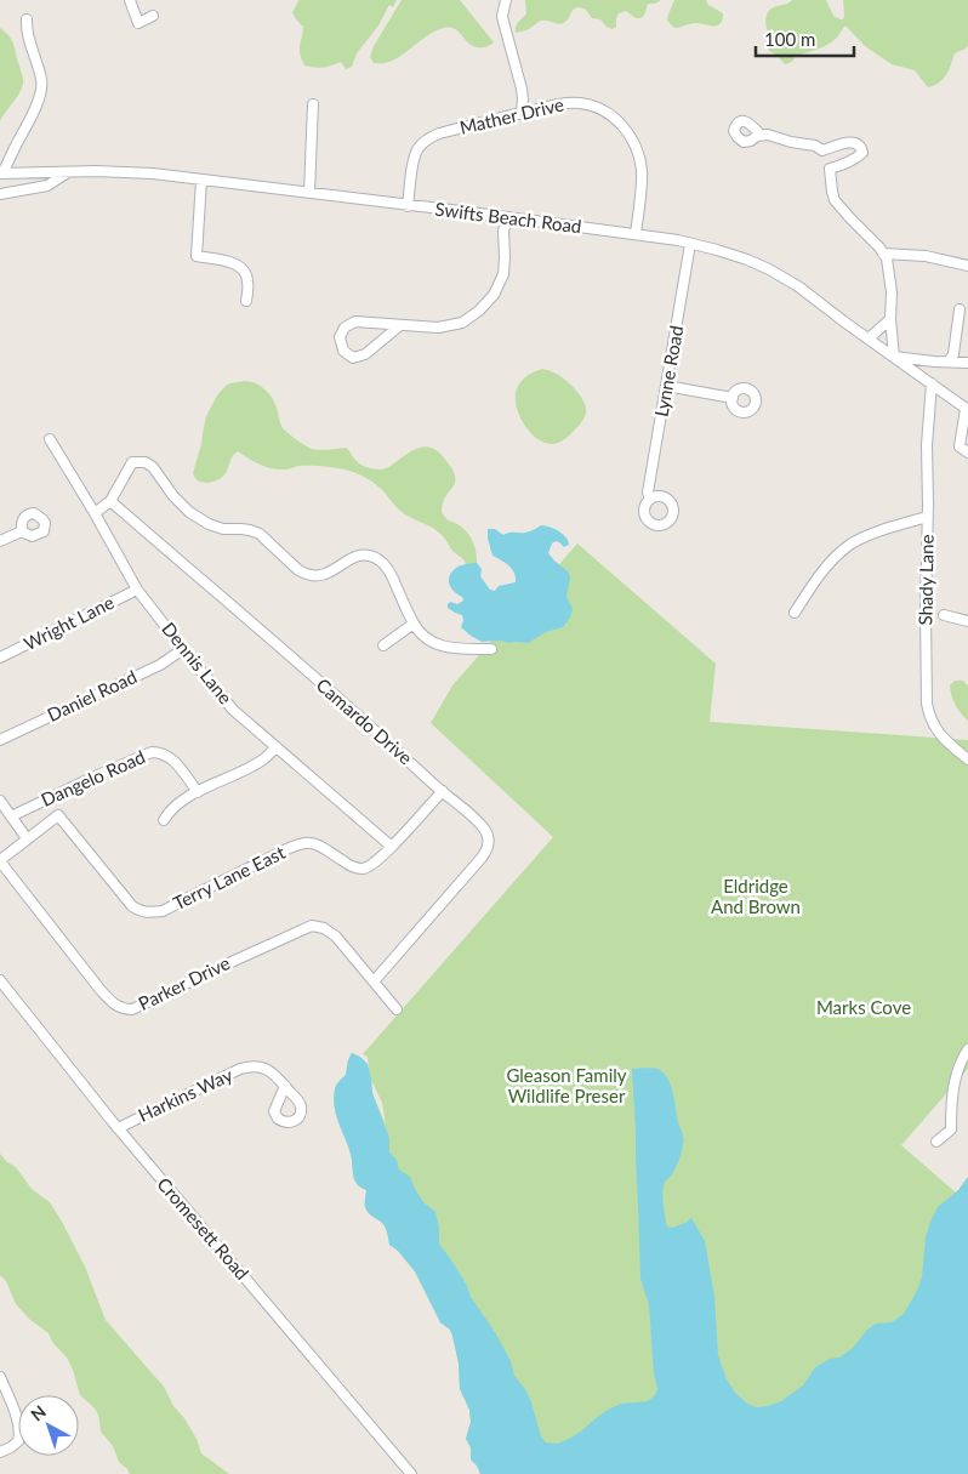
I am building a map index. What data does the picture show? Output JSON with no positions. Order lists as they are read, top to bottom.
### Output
{
  "streets": {
    "street": [
      "Mather Drive",
      "Swifts Beach Road",
      "Lynne Road",
      "Shady Lane",
      "Wright Lane",
      "Dennis Lane",
      "Daniel Road",
      "Camardo Drive",
      "Dangelo Road",
      "Terry Lane East",
      "Parker Drive",
      "Harkins Way",
      "Cromesett Road"
    ]
  },
  "crossings": [
    ["Mather Drive", "Swifts Beach Road"],
    ["Swifts Beach Road", "Lynne Road"],
    ["Swifts Beach Road", "Shady Lane"],
    ["Wright Lane", "Dennis Lane"],
    ["Dennis Lane", "Daniel Road"],
    ["Dennis Lane", "Terry Lane East"],
    ["Camardo Drive", "Terry Lane East"],
    ["Camardo Drive", "Parker Drive"],
    ["Harkins Way", "Cromesett Road"]
  ],
  "parks": ["Eldridge And Brown", "Marks Cove", "Gleason Family Wildlife Preser"],
  "scale_bar": "100 m",
  "north": "top left"
}
